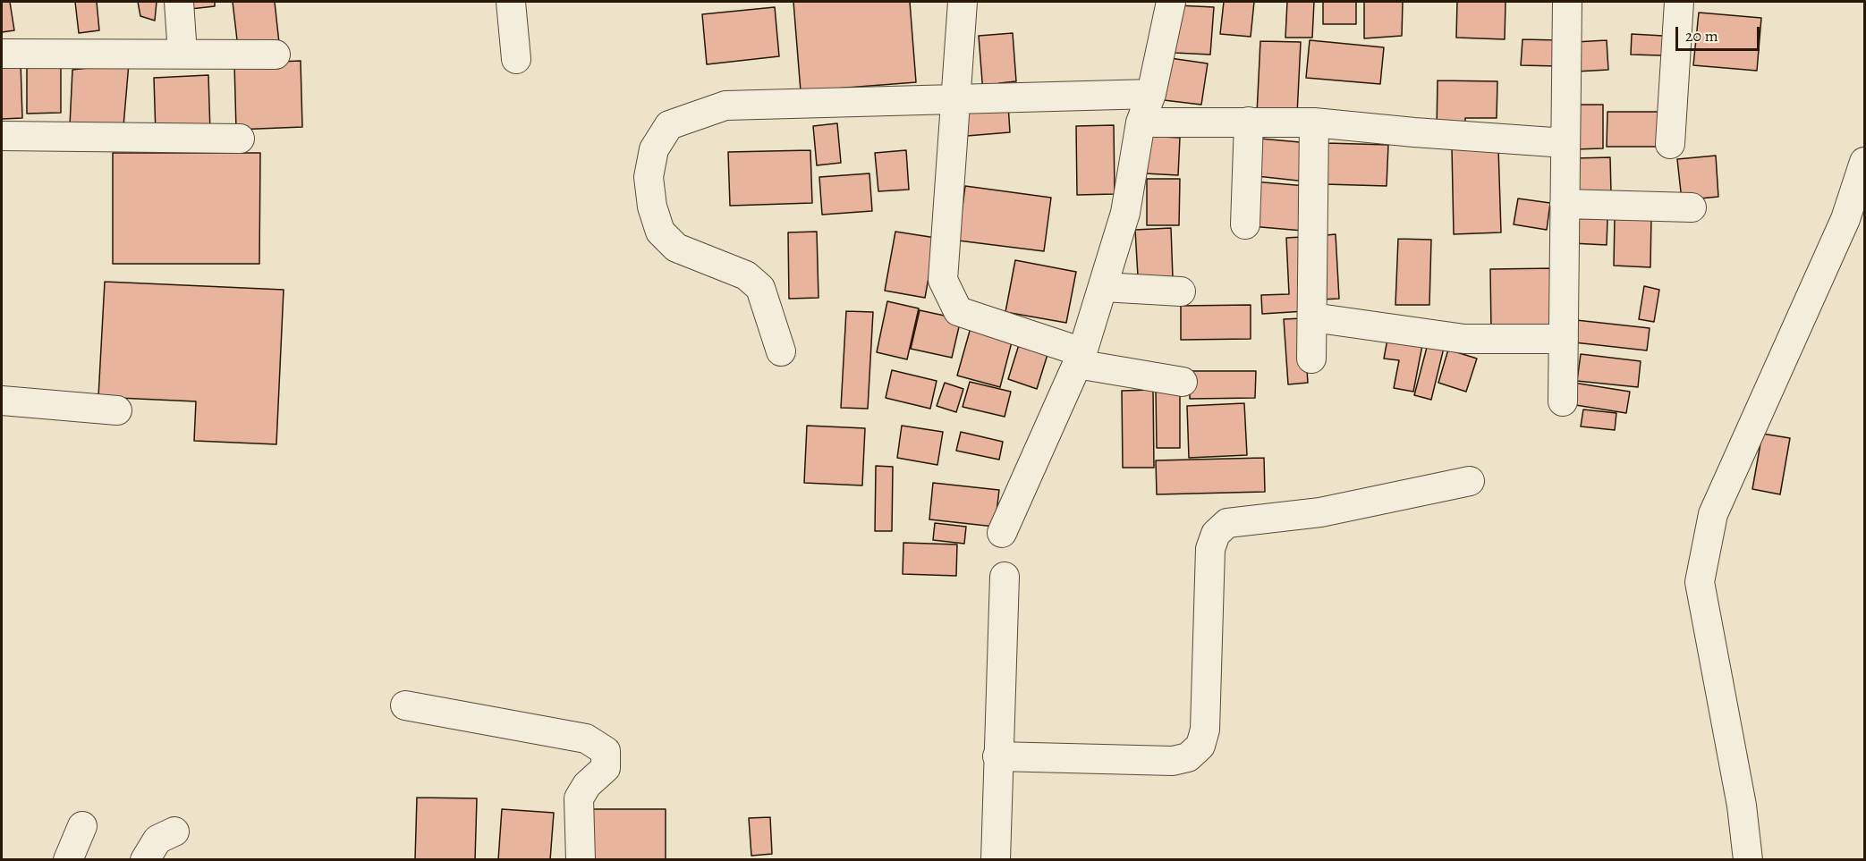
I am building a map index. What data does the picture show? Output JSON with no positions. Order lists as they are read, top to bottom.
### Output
{
  "scale_bar": "20 m"
}
